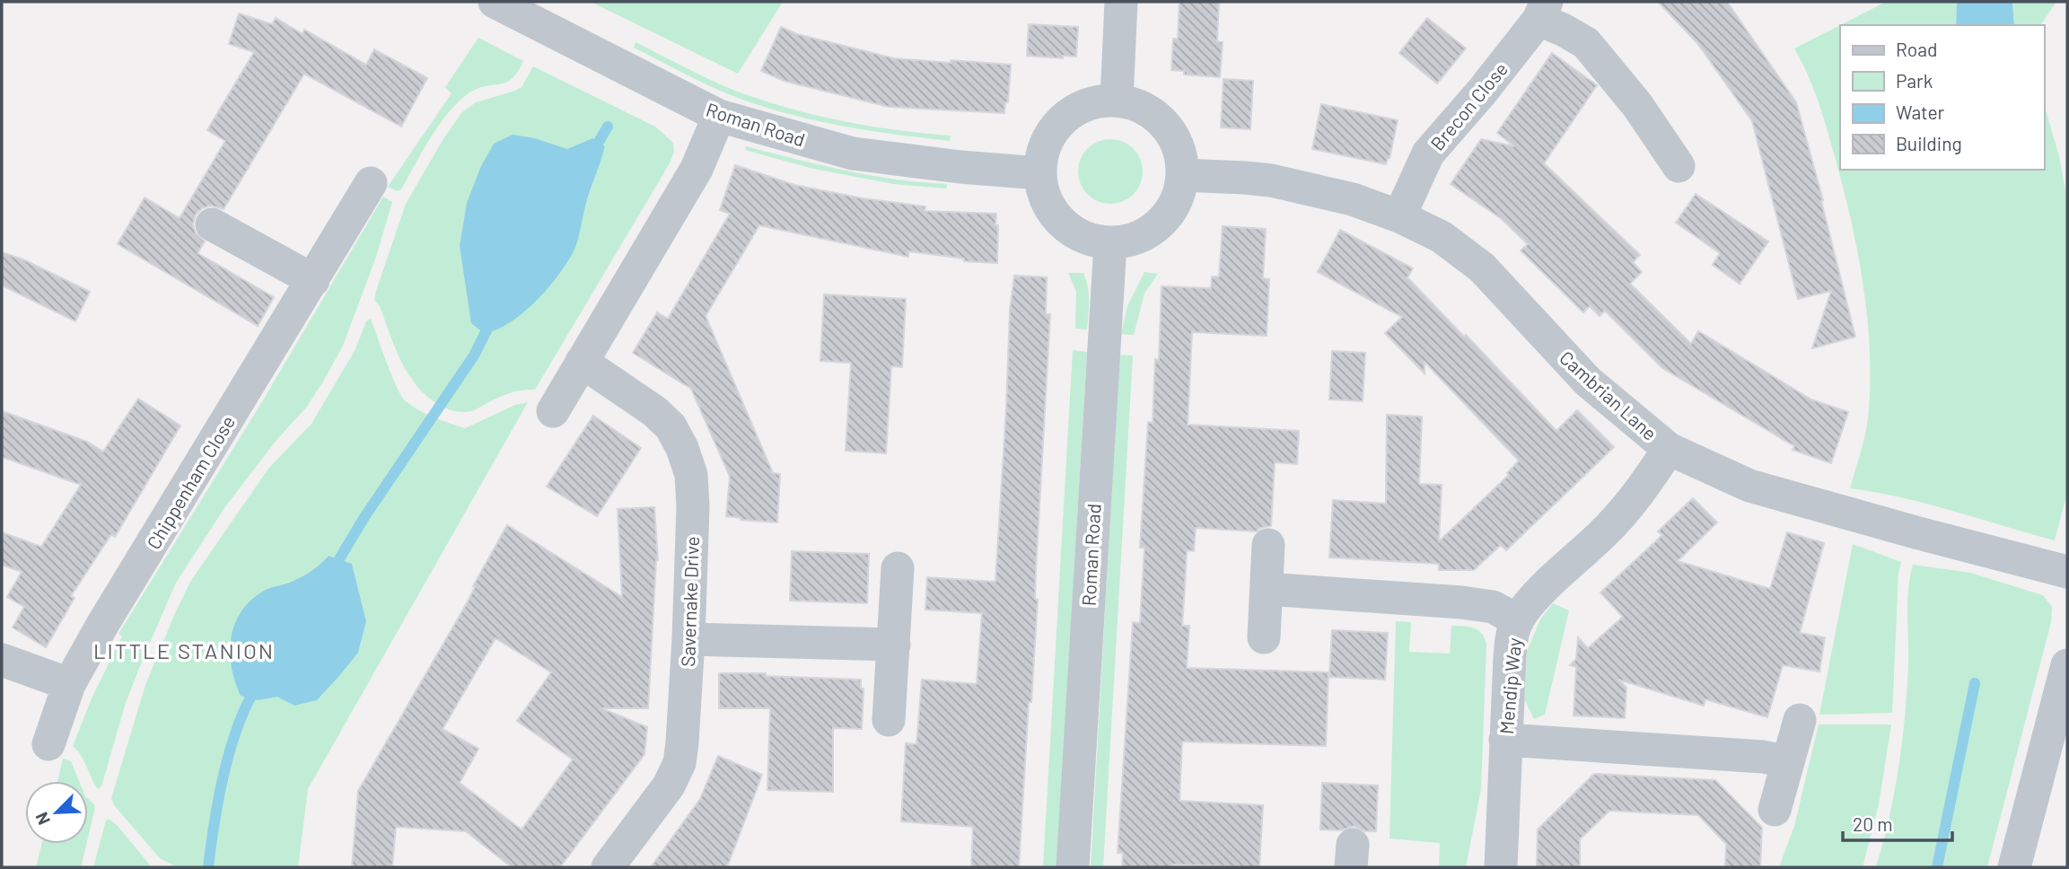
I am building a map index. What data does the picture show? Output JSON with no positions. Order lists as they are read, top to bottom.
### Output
{
  "streets": {
    "street": [
      "Brecon Close",
      "Roman Road",
      "Cambrian Lane",
      "Chippenham Close",
      "Savernake Drive",
      "Mendip Way"
    ]
  },
  "crossings": [
    ["Brecon Close", "Cambrian Lane"],
    ["Roman Road", "Cambrian Lane"],
    ["Cambrian Lane", "Mendip Way"]
  ],
  "districts": ["LITTLE STANION"],
  "legend": [
    "Road",
    "Park",
    "Water",
    "Building"
  ],
  "scale_bar": "20 m",
  "north": "bottom left"
}
